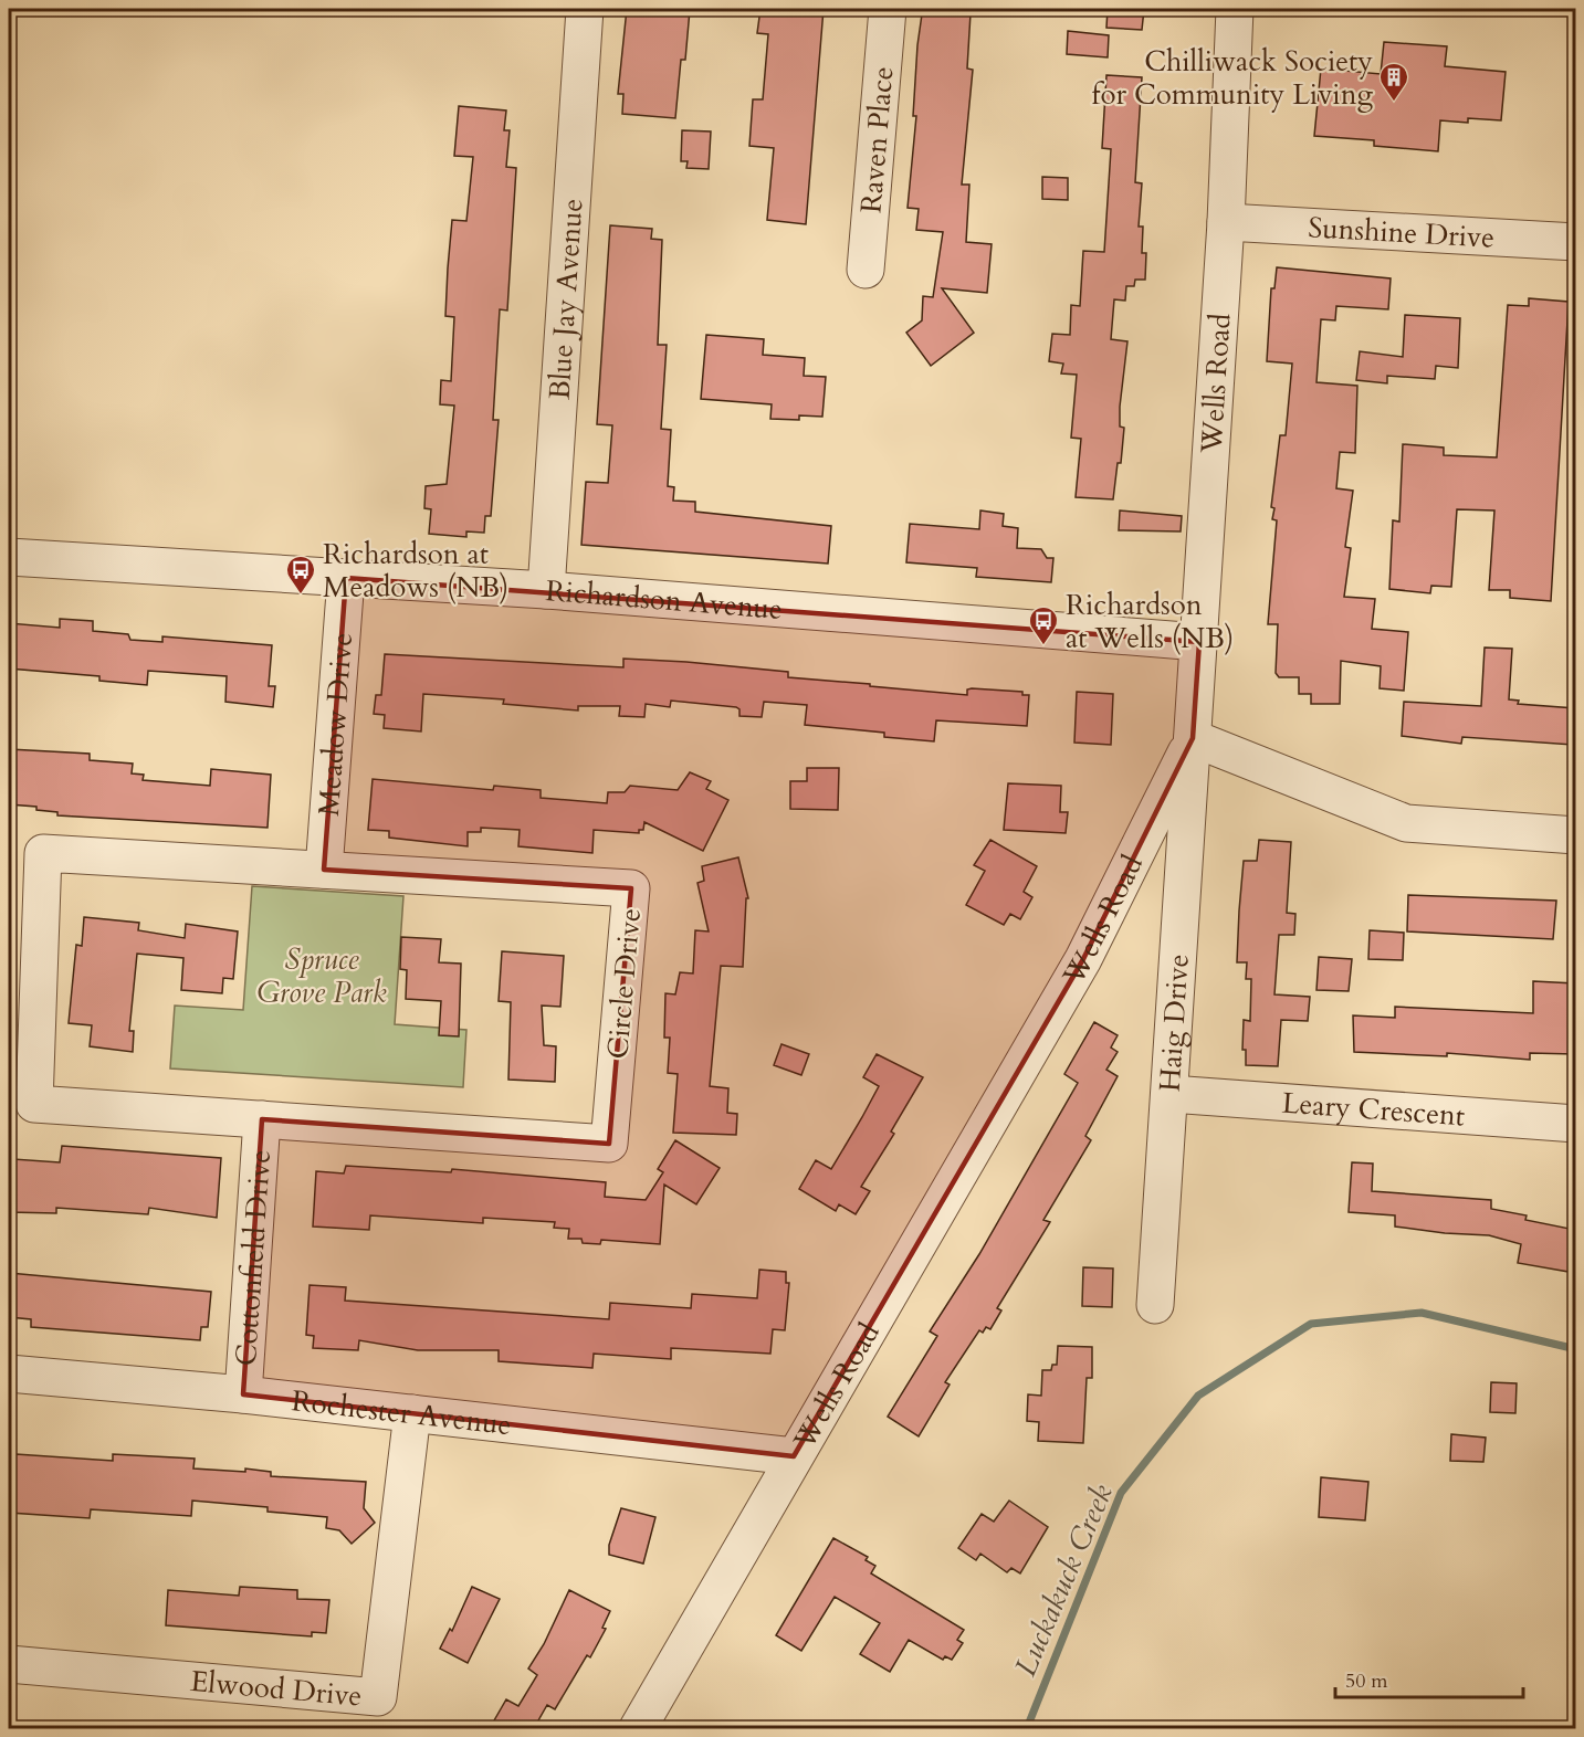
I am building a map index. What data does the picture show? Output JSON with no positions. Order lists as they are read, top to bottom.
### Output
{
  "streets": {
    "street": [
      "Raven Place",
      "Sunshine Drive",
      "Blue Jay Avenue",
      "Wells Road",
      "Richardson Avenue",
      "Meadow Drive",
      "Circle Drive",
      "Haig Drive",
      "Leary Crescent",
      "Cottonfield Drive",
      "Rochester Avenue",
      "Elwood Drive"
    ]
  },
  "crossings": [
    ["Sunshine Drive", "Wells Road"],
    ["Blue Jay Avenue", "Richardson Avenue"],
    ["Wells Road", "Richardson Avenue"],
    ["Wells Road", "Haig Drive"],
    ["Wells Road", "Rochester Avenue"],
    ["Richardson Avenue", "Meadow Drive"],
    ["Meadow Drive", "Circle Drive"],
    ["Circle Drive", "Cottonfield Drive"],
    ["Haig Drive", "Leary Crescent"],
    ["Cottonfield Drive", "Rochester Avenue"],
    ["Rochester Avenue", "Elwood Drive"]
  ],
  "water": ["Luckakuck Creek"],
  "parks": ["Spruce Grove Park"],
  "places": {
    "building": ["Chilliwack Society for Community Living"],
    "bus stop": ["Richardson at Meadows (NB)", "Richardson at Wells (NB)"]
  },
  "scale_bar": "50 m"
}
